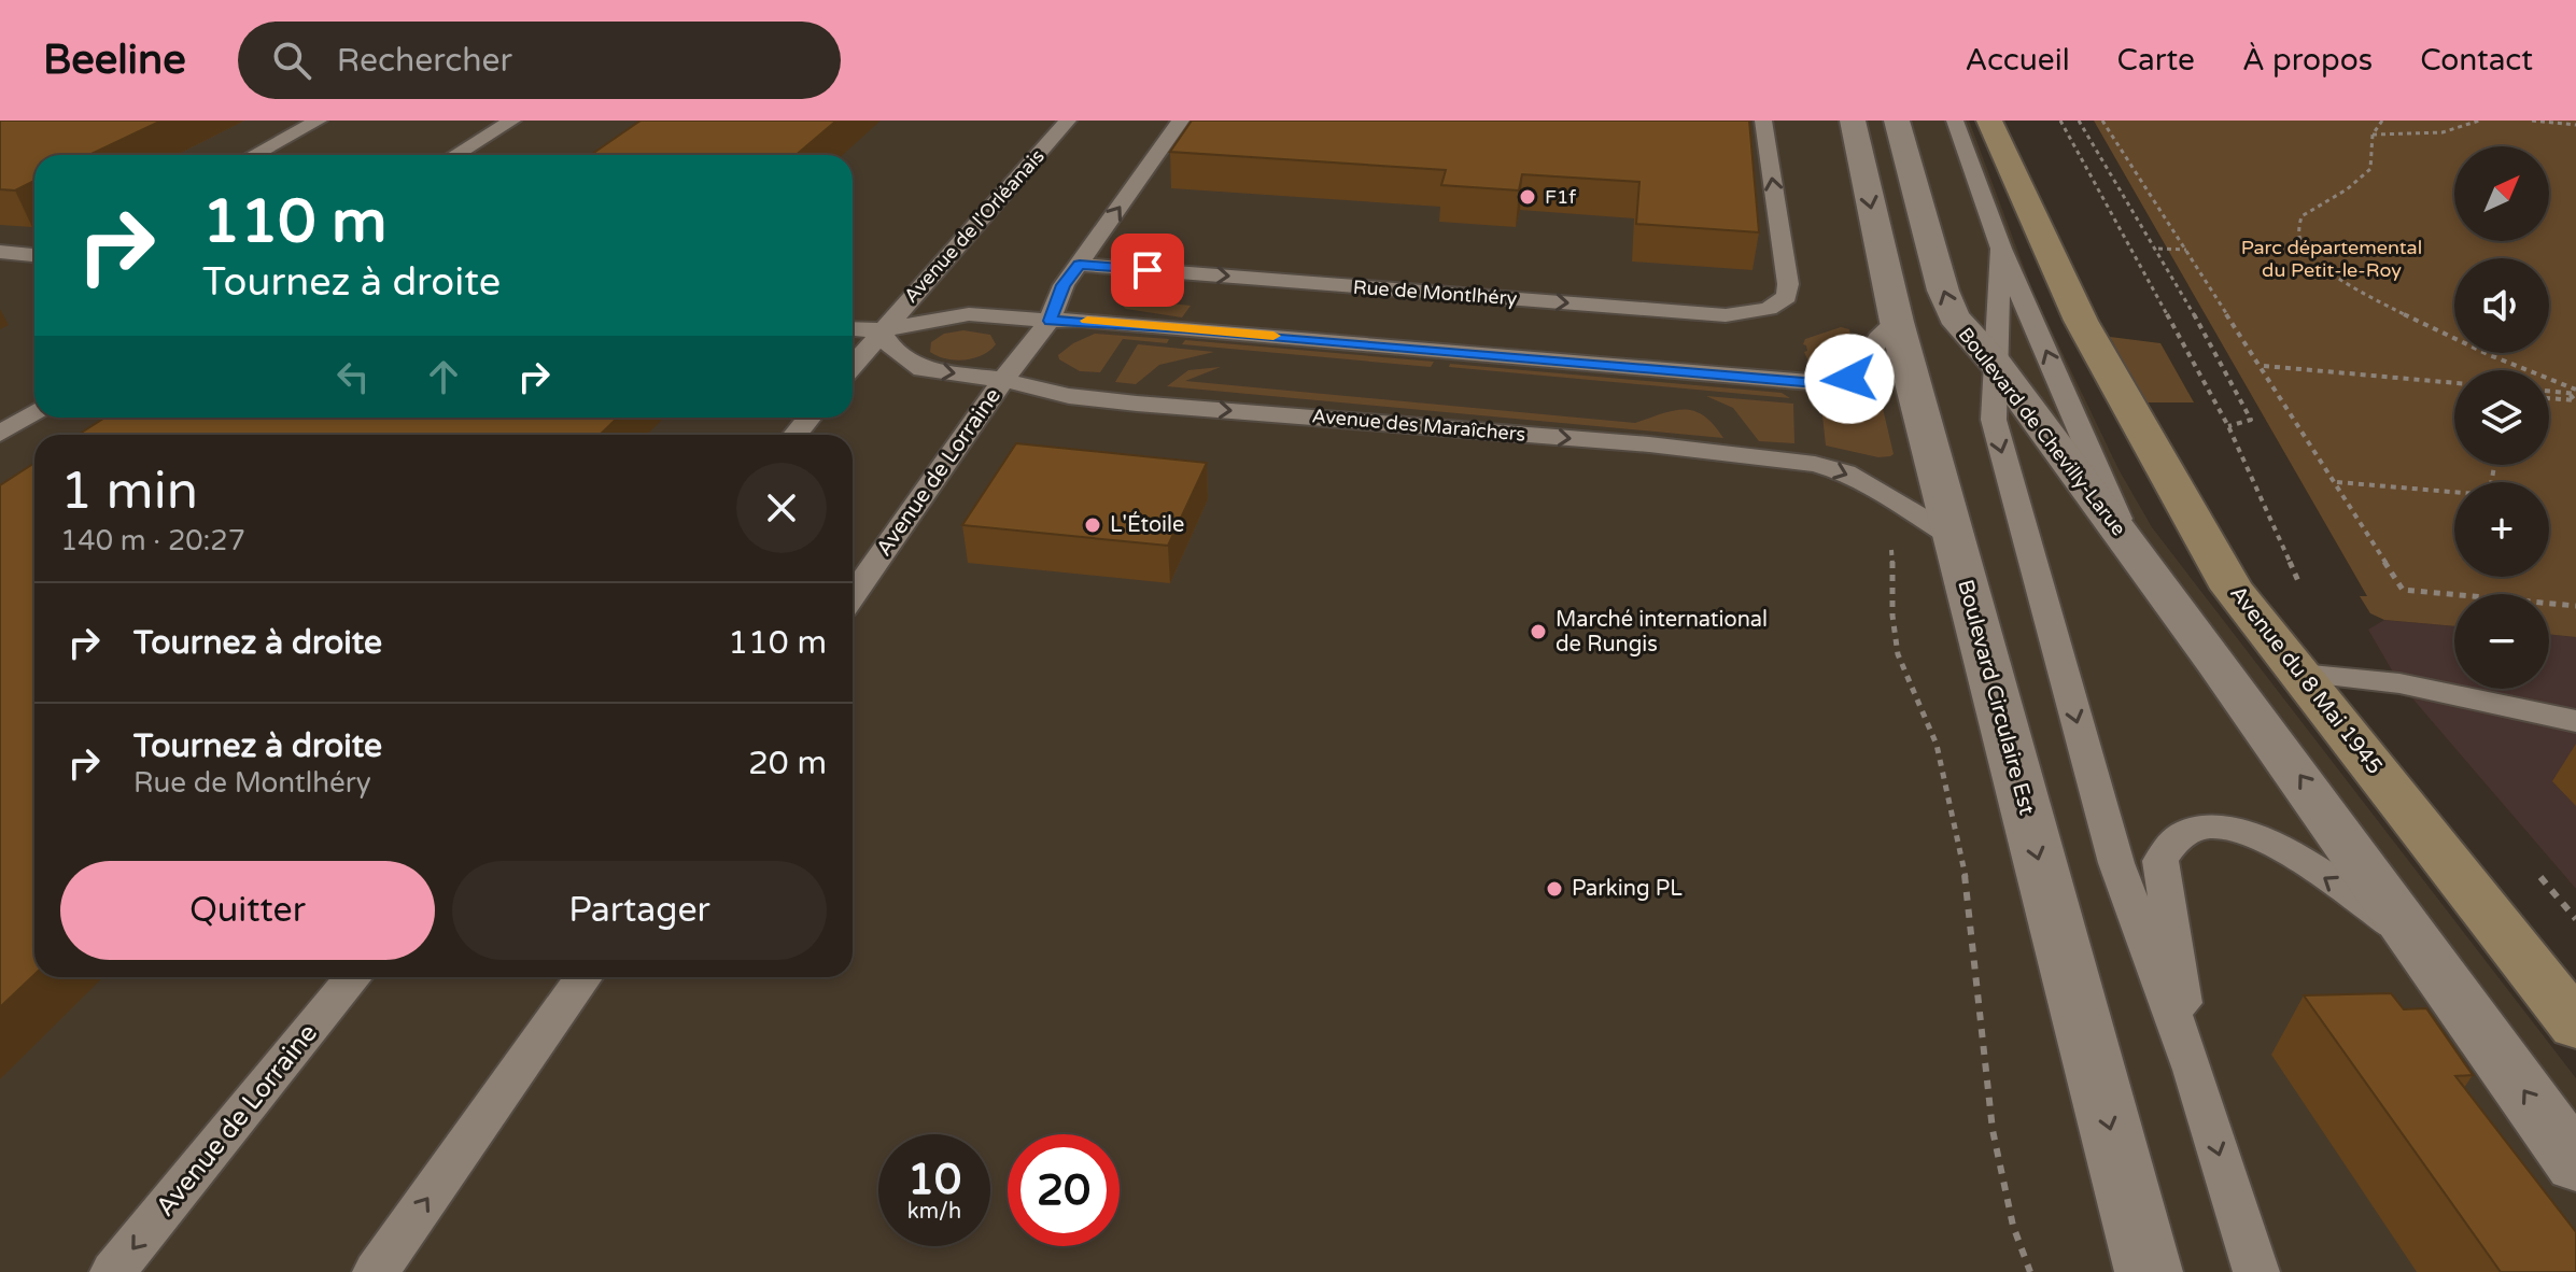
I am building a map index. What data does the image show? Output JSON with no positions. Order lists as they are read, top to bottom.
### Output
{
  "streets": {
    "main road": ["Avenue du 8 Mai 1945"],
    "street": ["Boulevard de Chevilly-Larue", "Boulevard Circulaire Est"],
    "lane": [
      "Avenue de l'Orléanais",
      "Rue de Montlhéry",
      "Avenue des Maraîchers",
      "Avenue de Lorraine"
    ]
  },
  "crossings": [
    ["Avenue de l'Orléanais", "Avenue des Maraîchers"],
    ["Rue de Montlhéry", "Avenue de Lorraine"],
    ["Avenue des Maraîchers", "Avenue de Lorraine"],
    ["Avenue des Maraîchers", "Boulevard Circulaire Est"]
  ],
  "one_way": ["Boulevard de Chevilly-Larue", "Boulevard Circulaire Est"],
  "parks": ["Parc départemental du Petit-le-Roy"],
  "places": [
    "F1f",
    "L'Étoile",
    "Marché international de Rungis",
    "Parking PL"
  ],
  "north": "top right",
  "page": {
    "header": "Beeline",
    "search": "Rechercher",
    "nav": [
      "Accueil",
      "Carte",
      "À propos",
      "Contact"
    ],
    "map_buttons": ["+", "−"],
    "turn": ["110 m", "Tournez à droite"],
    "heading": ["1 min", "140 m · 20:27"],
    "list": [
      {
        "name": "Tournez à droite",
        "value": "110 m"
      },
      {
        "name": "Tournez à droite",
        "note": "Rue de Montlhéry",
        "value": "20 m"
      }
    ],
    "buttons": ["Quitter", "Partager"],
    "speed": "10 km/h",
    "limit": "20"
  }
}
